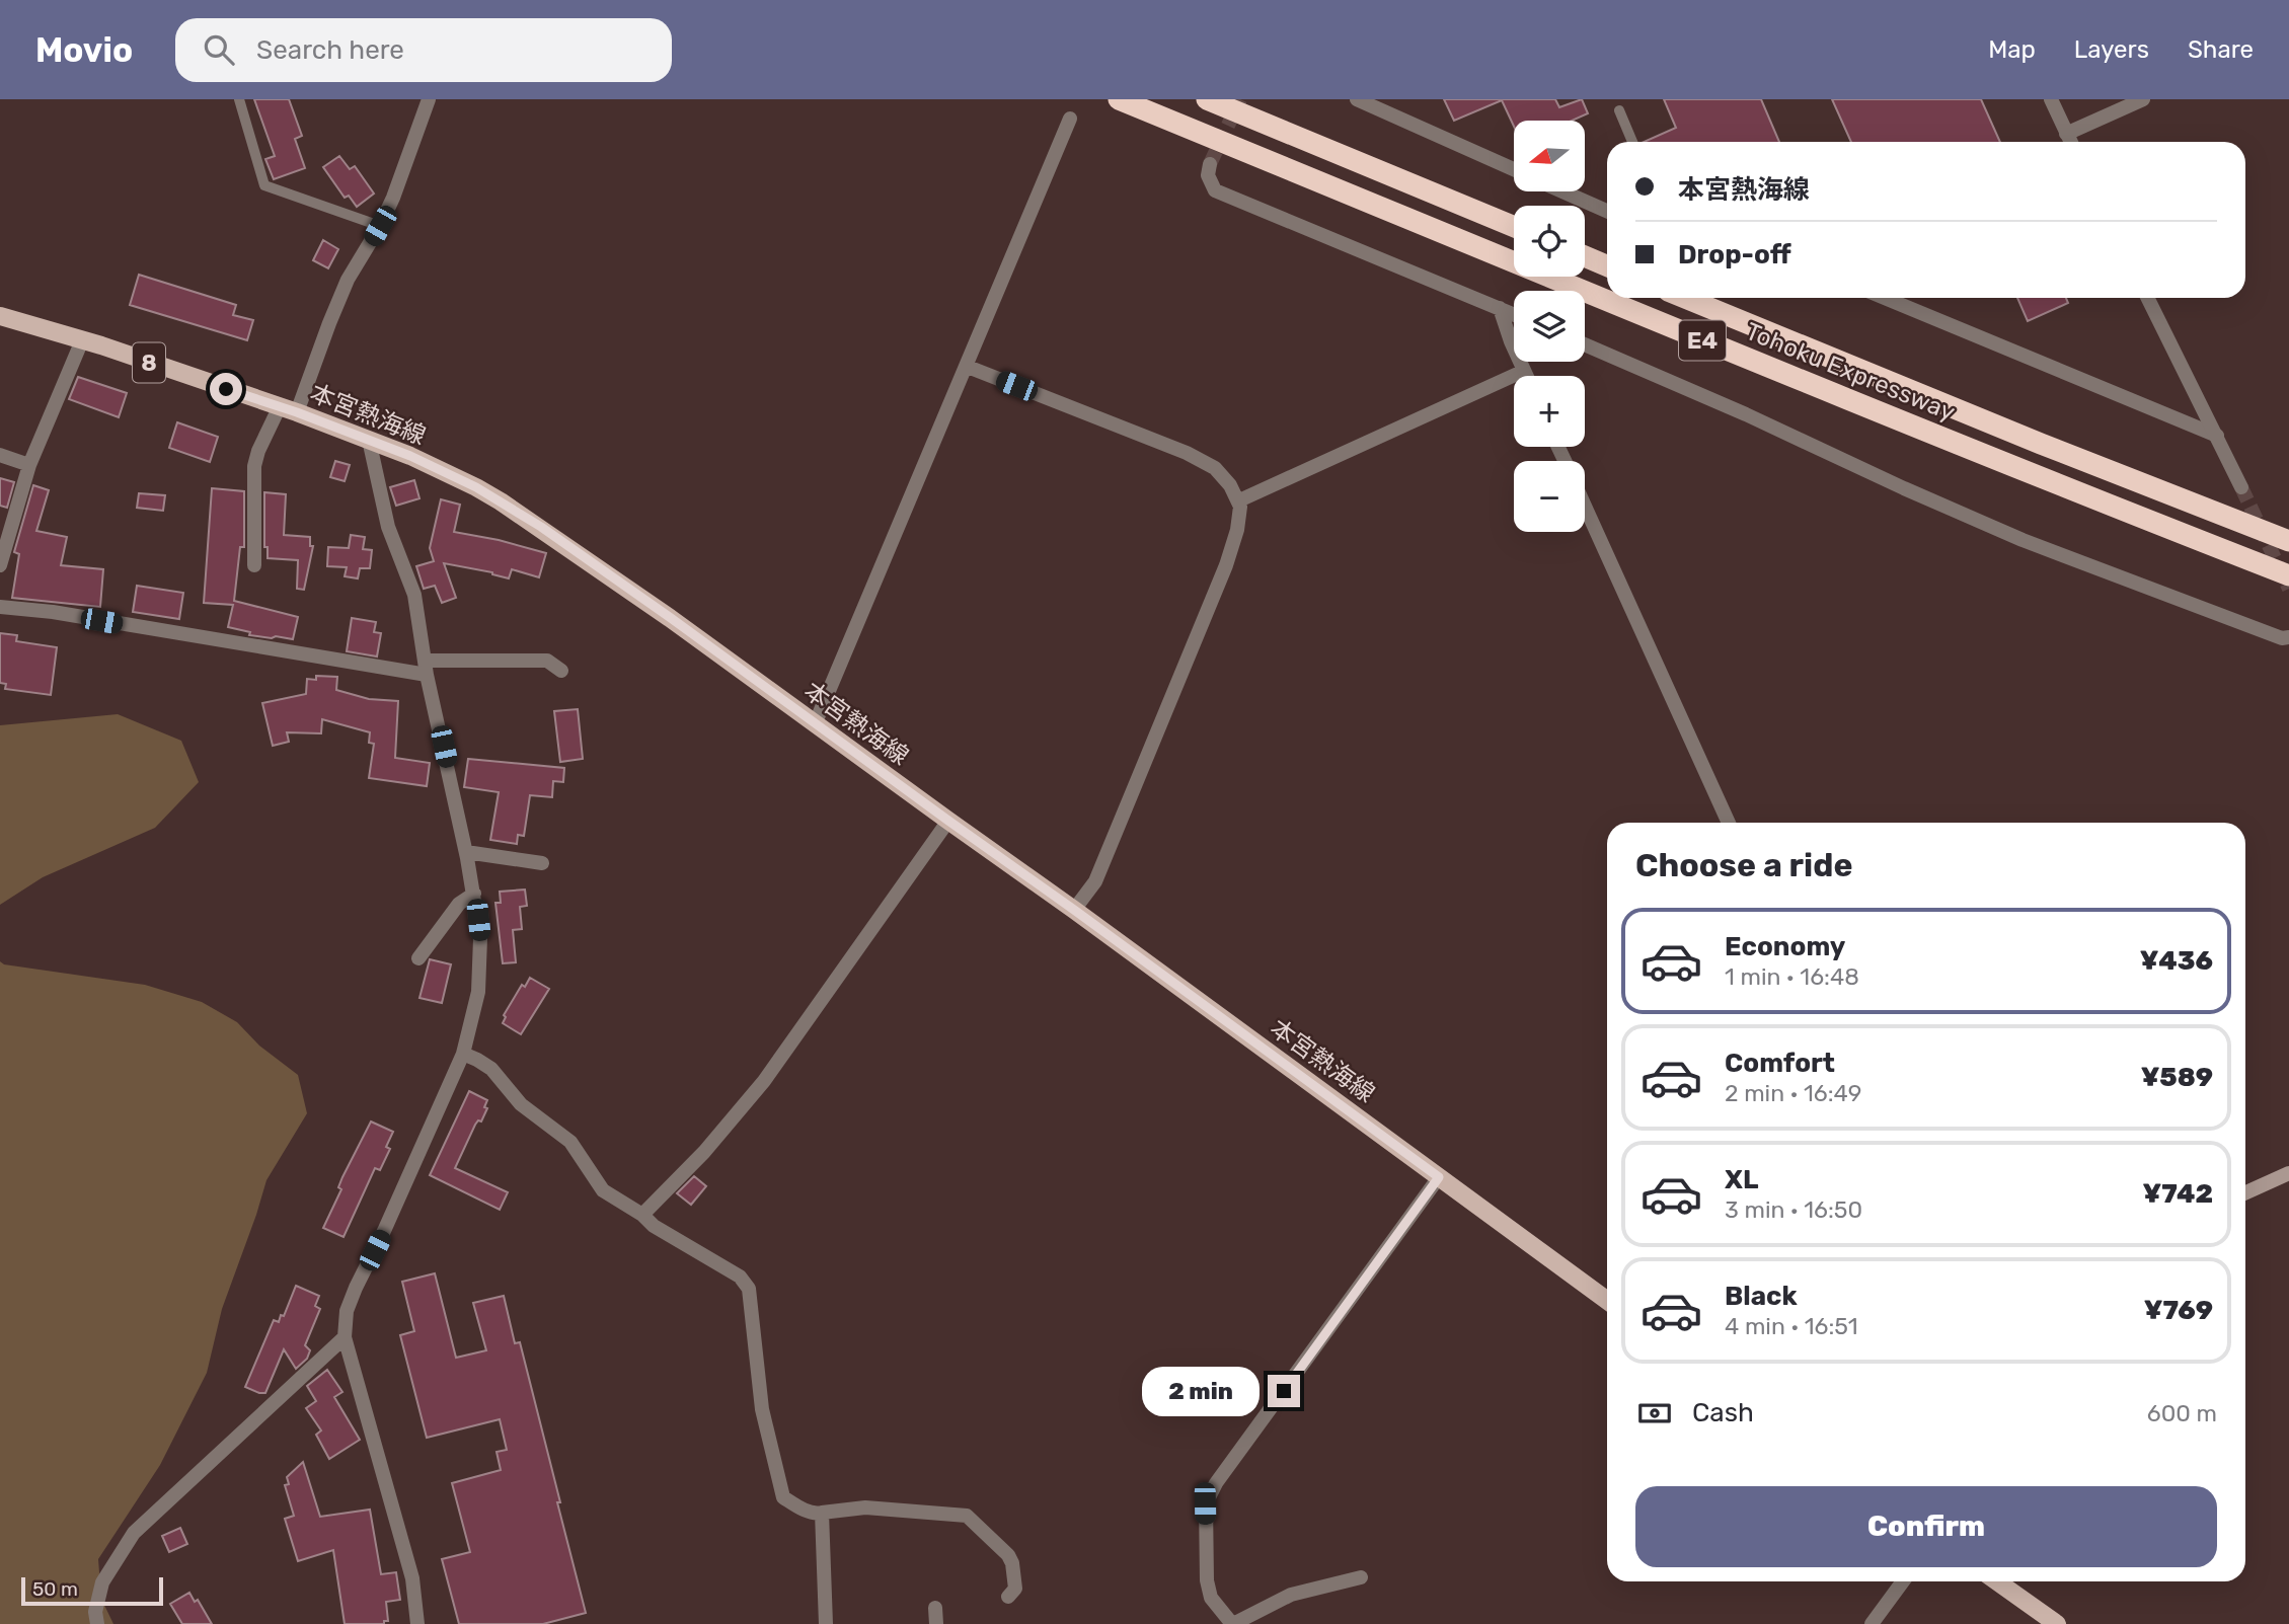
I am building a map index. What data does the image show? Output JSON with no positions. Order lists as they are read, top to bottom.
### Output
{
  "streets": {
    "highway": ["E4", "Tohoku Expressway"],
    "main road": ["8", "本宮熱海線"]
  },
  "scale_bar": "50 m",
  "north": "left",
  "page": {
    "header": "Movio",
    "search": "Search here",
    "nav": ["Map", "Layers", "Share"],
    "map_buttons": ["+", "−"],
    "banner": ["本宮熱海線", "Drop-off"],
    "heading": "Choose a ride",
    "list": [
      {
        "name": "Economy",
        "note": "1 min · 16:48",
        "value": "¥436"
      },
      {
        "name": "Comfort",
        "note": "2 min · 16:49",
        "value": "¥589"
      },
      {
        "name": "XL",
        "note": "3 min · 16:50",
        "value": "¥742"
      },
      {
        "name": "Black",
        "note": "4 min · 16:51",
        "value": "¥769"
      }
    ],
    "bubble": "2 min",
    "pay": ["Cash", "600 m"],
    "buttons": "Confirm",
    "scale": "50 m"
  }
}
